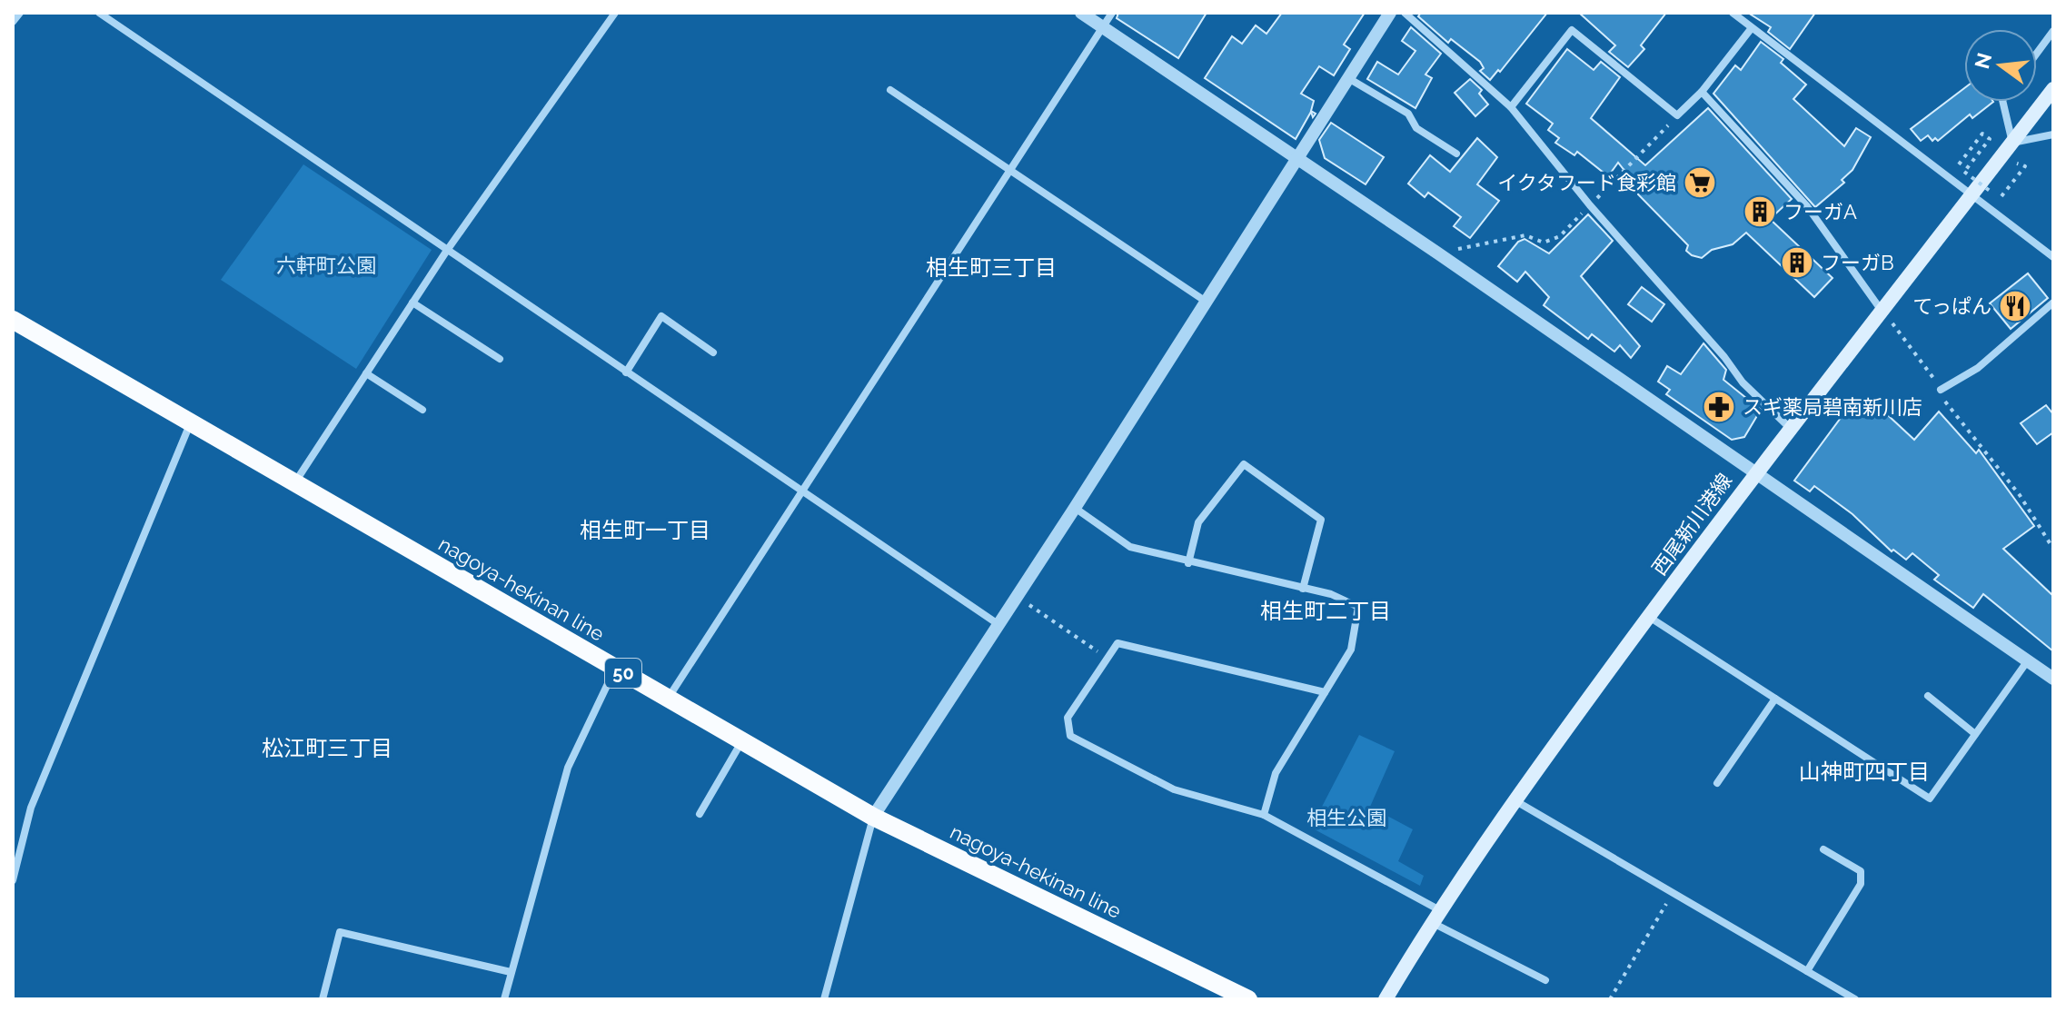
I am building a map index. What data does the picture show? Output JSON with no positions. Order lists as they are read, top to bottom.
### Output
{
  "streets": {
    "main road": ["西尾新川港線", "nagoya-hekinan line", "50"]
  },
  "districts": [
    "相生町三丁目",
    "相生町一丁目",
    "相生町二丁目",
    "松江町三丁目",
    "山神町四丁目"
  ],
  "parks": ["六軒町公園", "相生公園"],
  "places": {
    "supermarket": ["イクタフード食彩館"],
    "building": ["フーガA", "フーガB"],
    "restaurant": ["てっぱん"],
    "pharmacy": ["スギ薬局碧南新川店"]
  },
  "north": "left"
}
